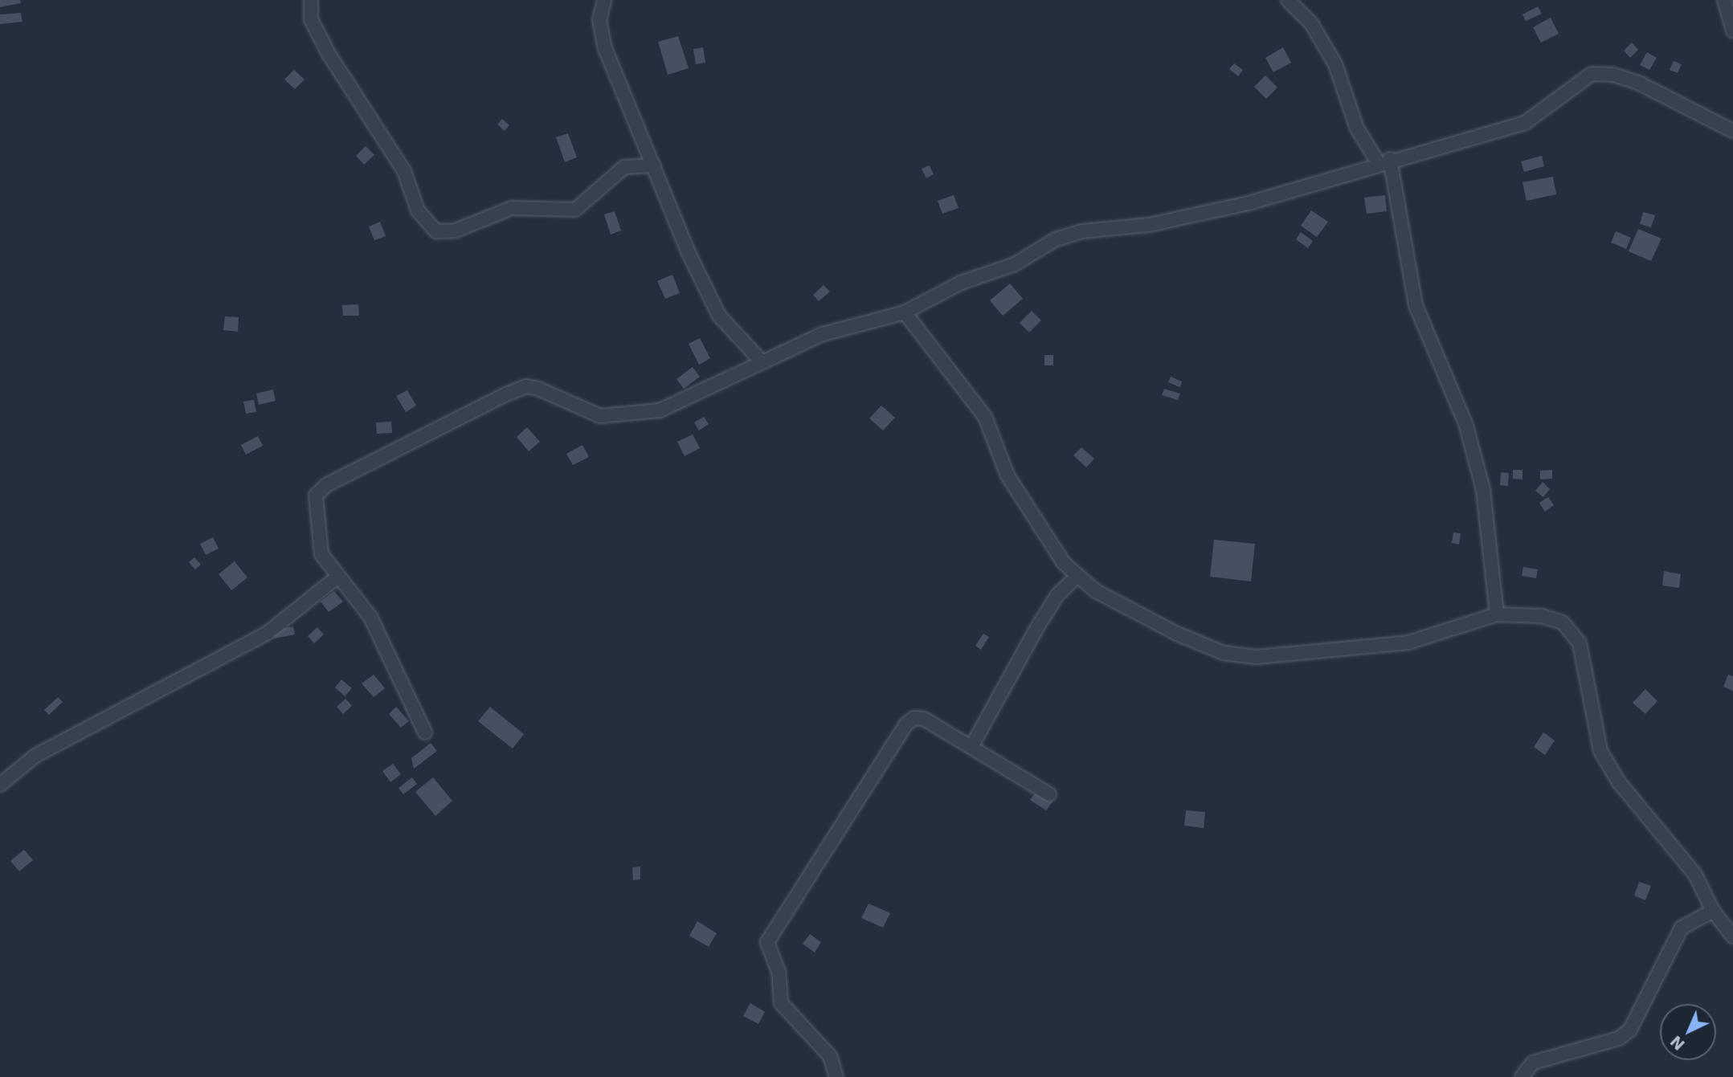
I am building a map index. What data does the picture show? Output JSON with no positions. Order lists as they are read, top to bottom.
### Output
{
  "north": "bottom left"
}
